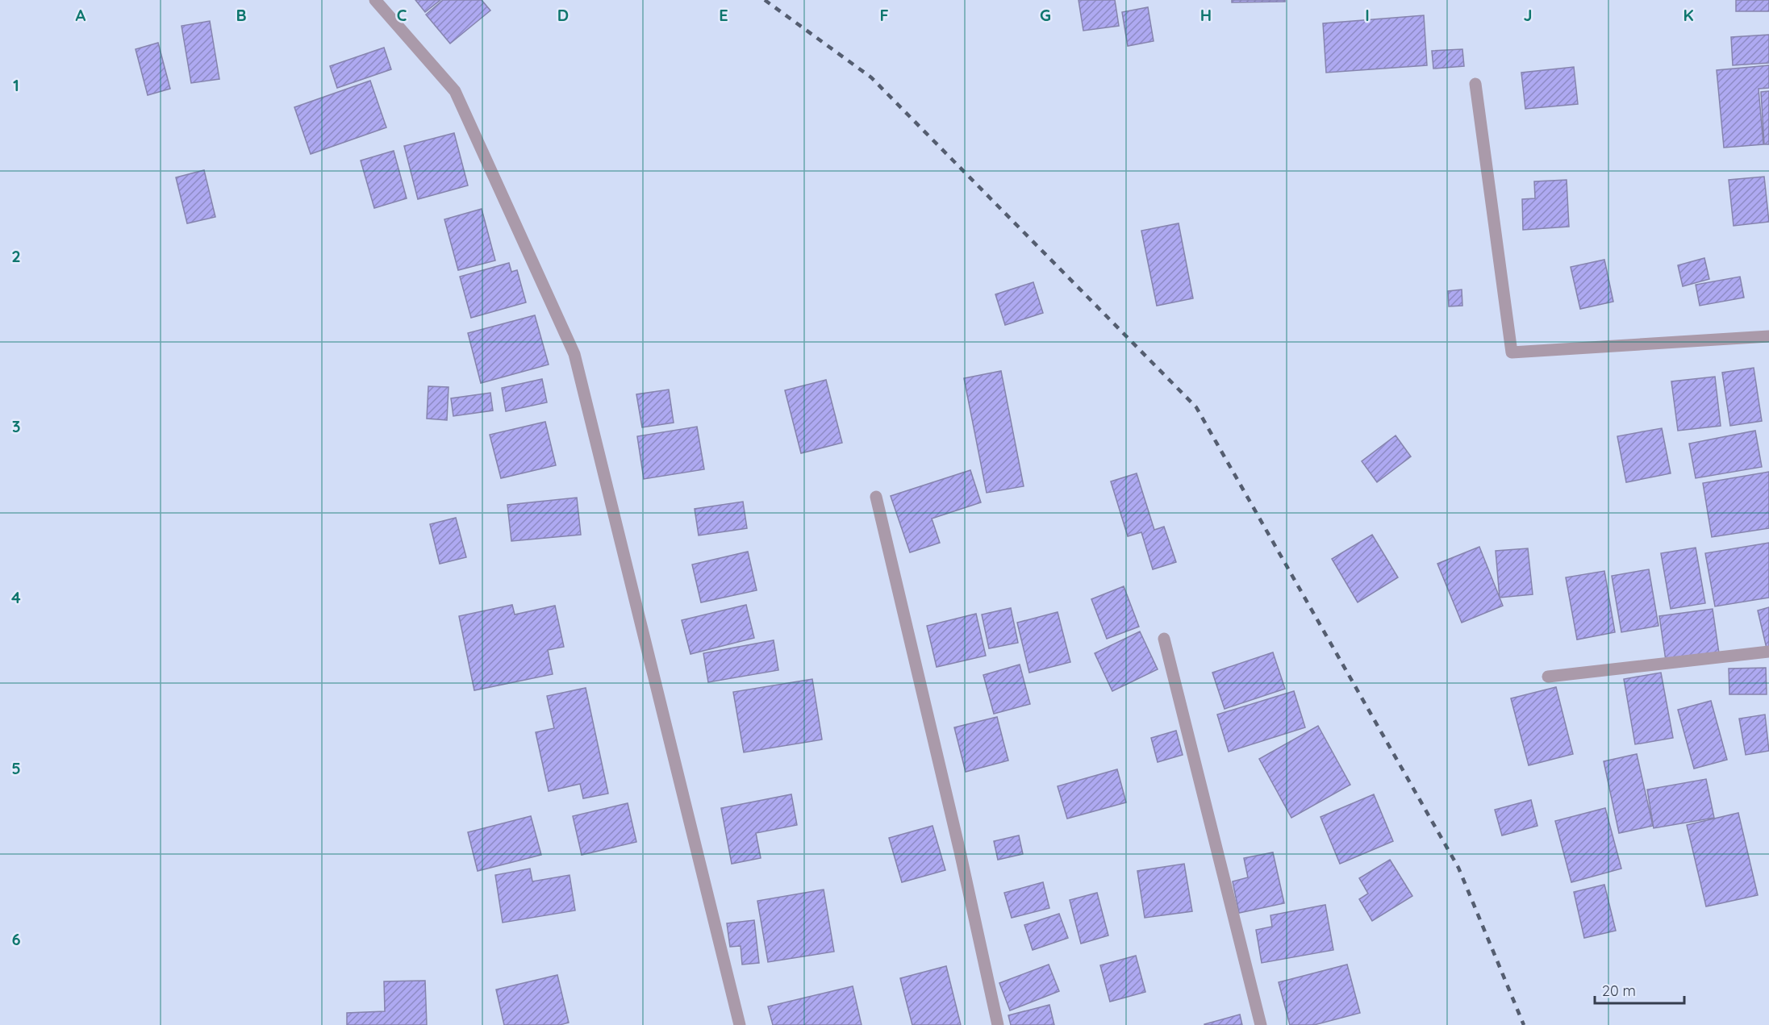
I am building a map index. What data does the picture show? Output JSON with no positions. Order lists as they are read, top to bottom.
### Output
{
  "scale_bar": "20 m",
  "grid": {
    "columns": [
      "A",
      "B",
      "C",
      "D",
      "E",
      "F",
      "G",
      "H",
      "I",
      "J",
      "K"
    ],
    "rows": [
      "1",
      "2",
      "3",
      "4",
      "5",
      "6"
    ]
  }
}
